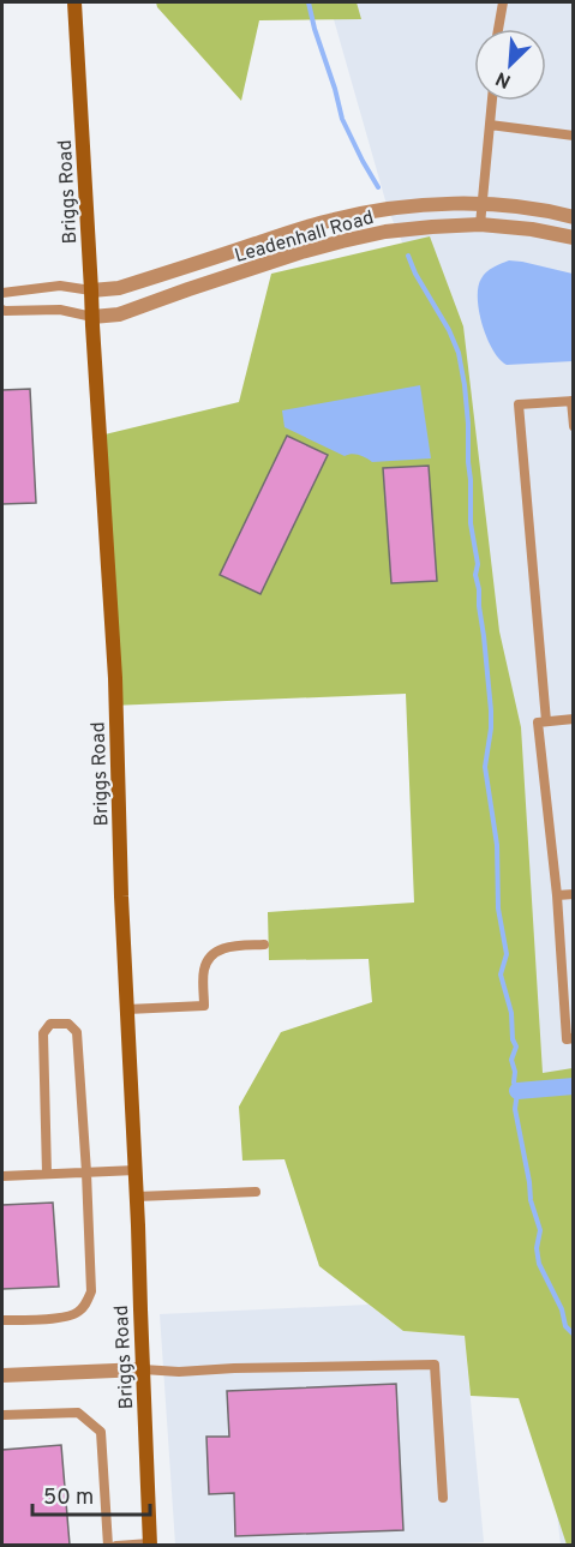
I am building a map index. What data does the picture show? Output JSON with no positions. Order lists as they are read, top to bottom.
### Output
{
  "streets": {
    "street": ["Briggs Road", "Leadenhall Road"]
  },
  "crossings": [
    ["Briggs Road", "Leadenhall Road"]
  ],
  "scale_bar": "50 m",
  "north": "bottom left"
}
